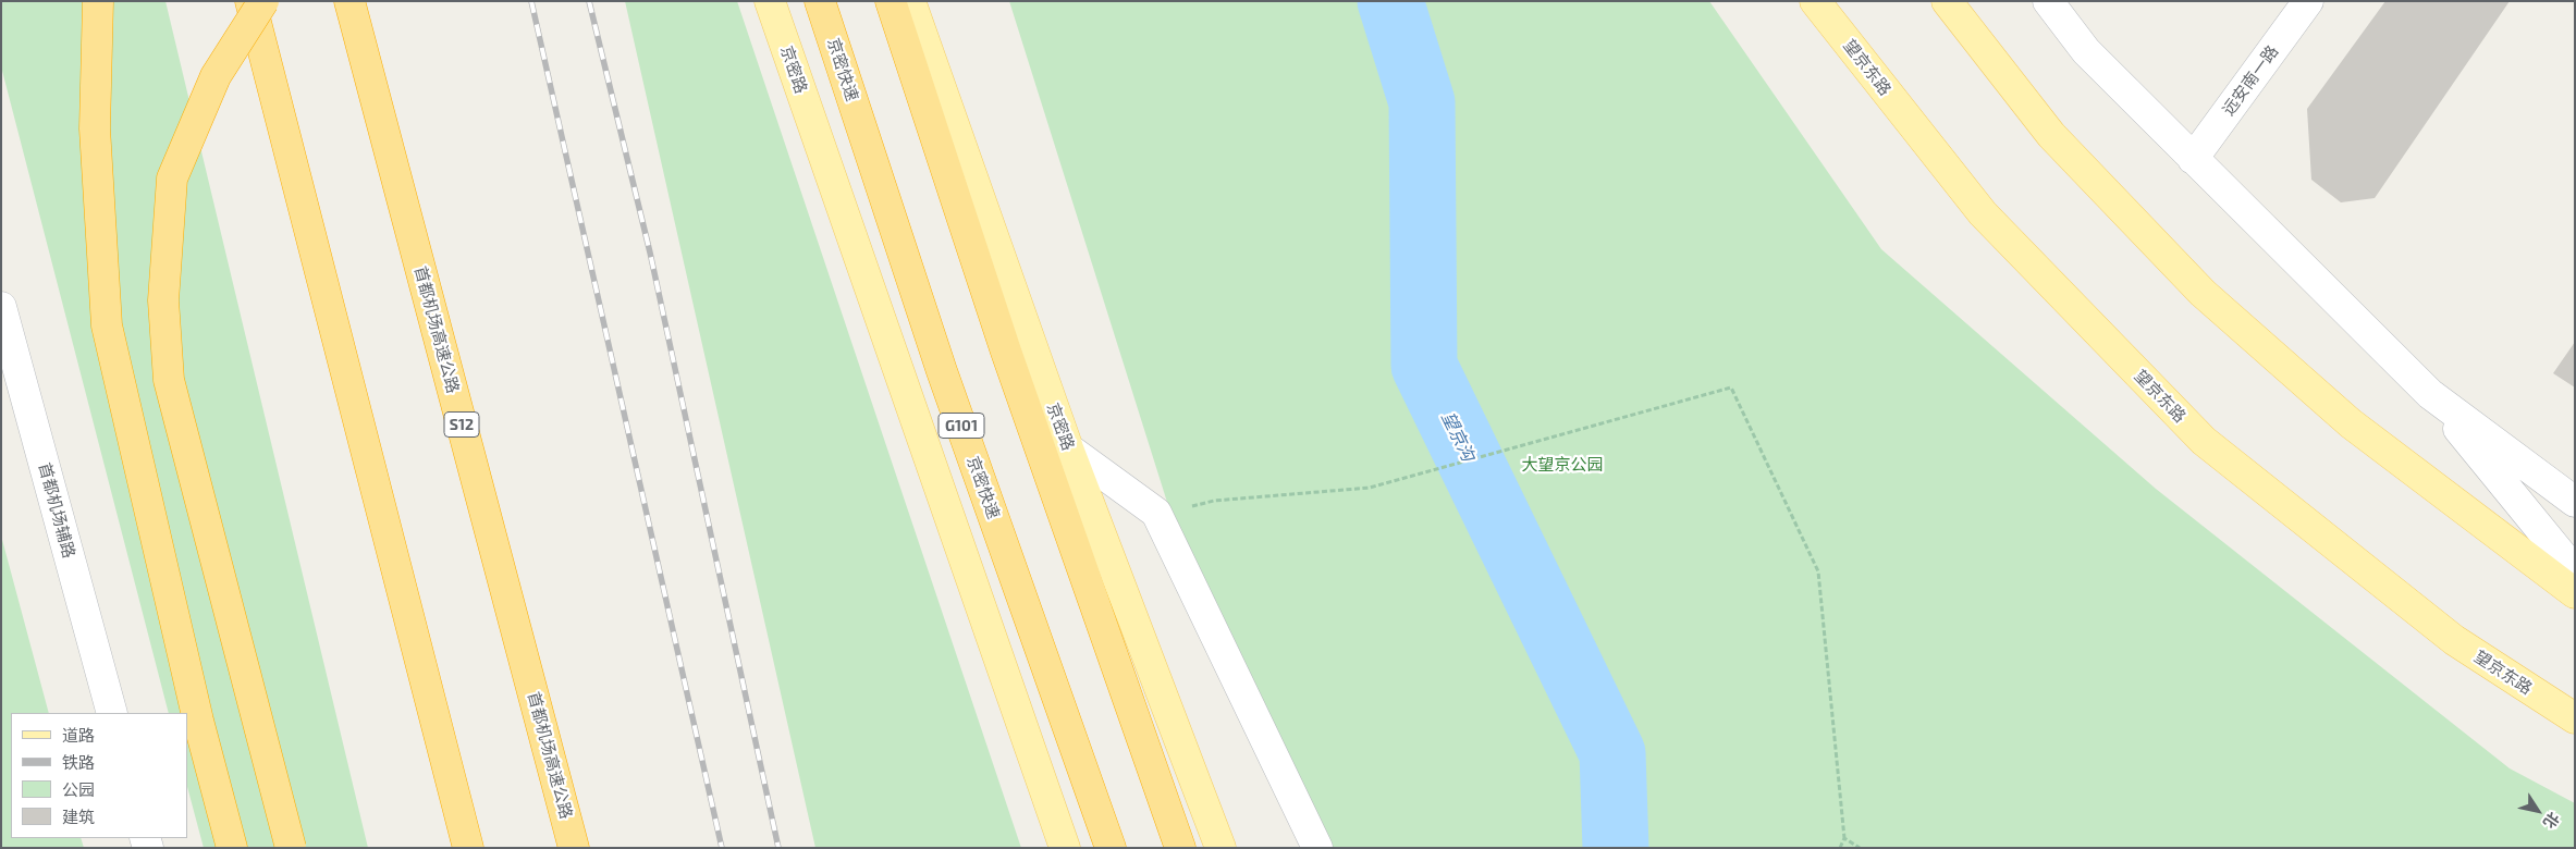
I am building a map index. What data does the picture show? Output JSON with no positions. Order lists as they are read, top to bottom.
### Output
{
  "streets": {
    "highway": [
      "京密快速",
      "首都机场高速公路",
      "S12",
      "G101"
    ],
    "main road": ["望京东路", "京密路"],
    "street": ["远安南一路", "首都机场辅路"]
  },
  "water": ["望京沟"],
  "parks": ["大望京公园"],
  "legend": [
    "道路",
    "铁路",
    "公园",
    "建筑"
  ],
  "north": "bottom right"
}
